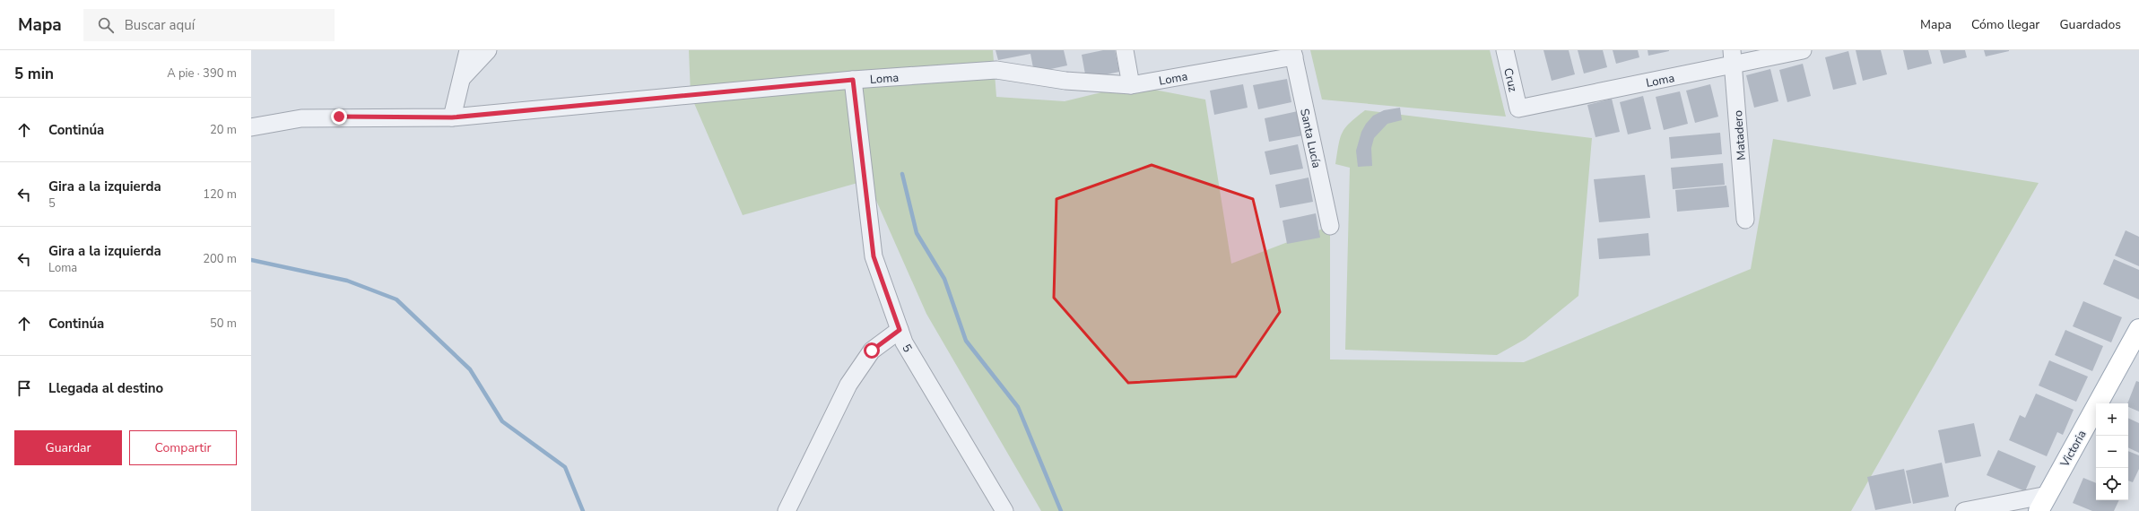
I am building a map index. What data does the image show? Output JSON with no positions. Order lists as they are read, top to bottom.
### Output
{
  "streets": {
    "main road": ["Victoria"],
    "street": [
      "Loma",
      "Cruz",
      "Matadero",
      "Santa Lucía",
      "5"
    ]
  },
  "crossings": [
    ["Loma", "Cruz"],
    ["Loma", "Matadero"],
    ["Loma", "Santa Lucía"],
    ["Loma", "5"]
  ],
  "page": {
    "header": "Mapa",
    "search": "Buscar aquí",
    "nav": ["Mapa", "Cómo llegar", "Guardados"],
    "heading": ["5 min", "A pie · 390 m"],
    "list": [
      ["Continúa", "20 m"],
      ["Gira a la izquierda", "5", "120 m"],
      ["Gira a la izquierda", "Loma", "200 m"],
      ["Continúa", "50 m"],
      "Llegada al destino"
    ],
    "map_buttons": ["+", "−"],
    "buttons": ["Guardar", "Compartir"]
  }
}
